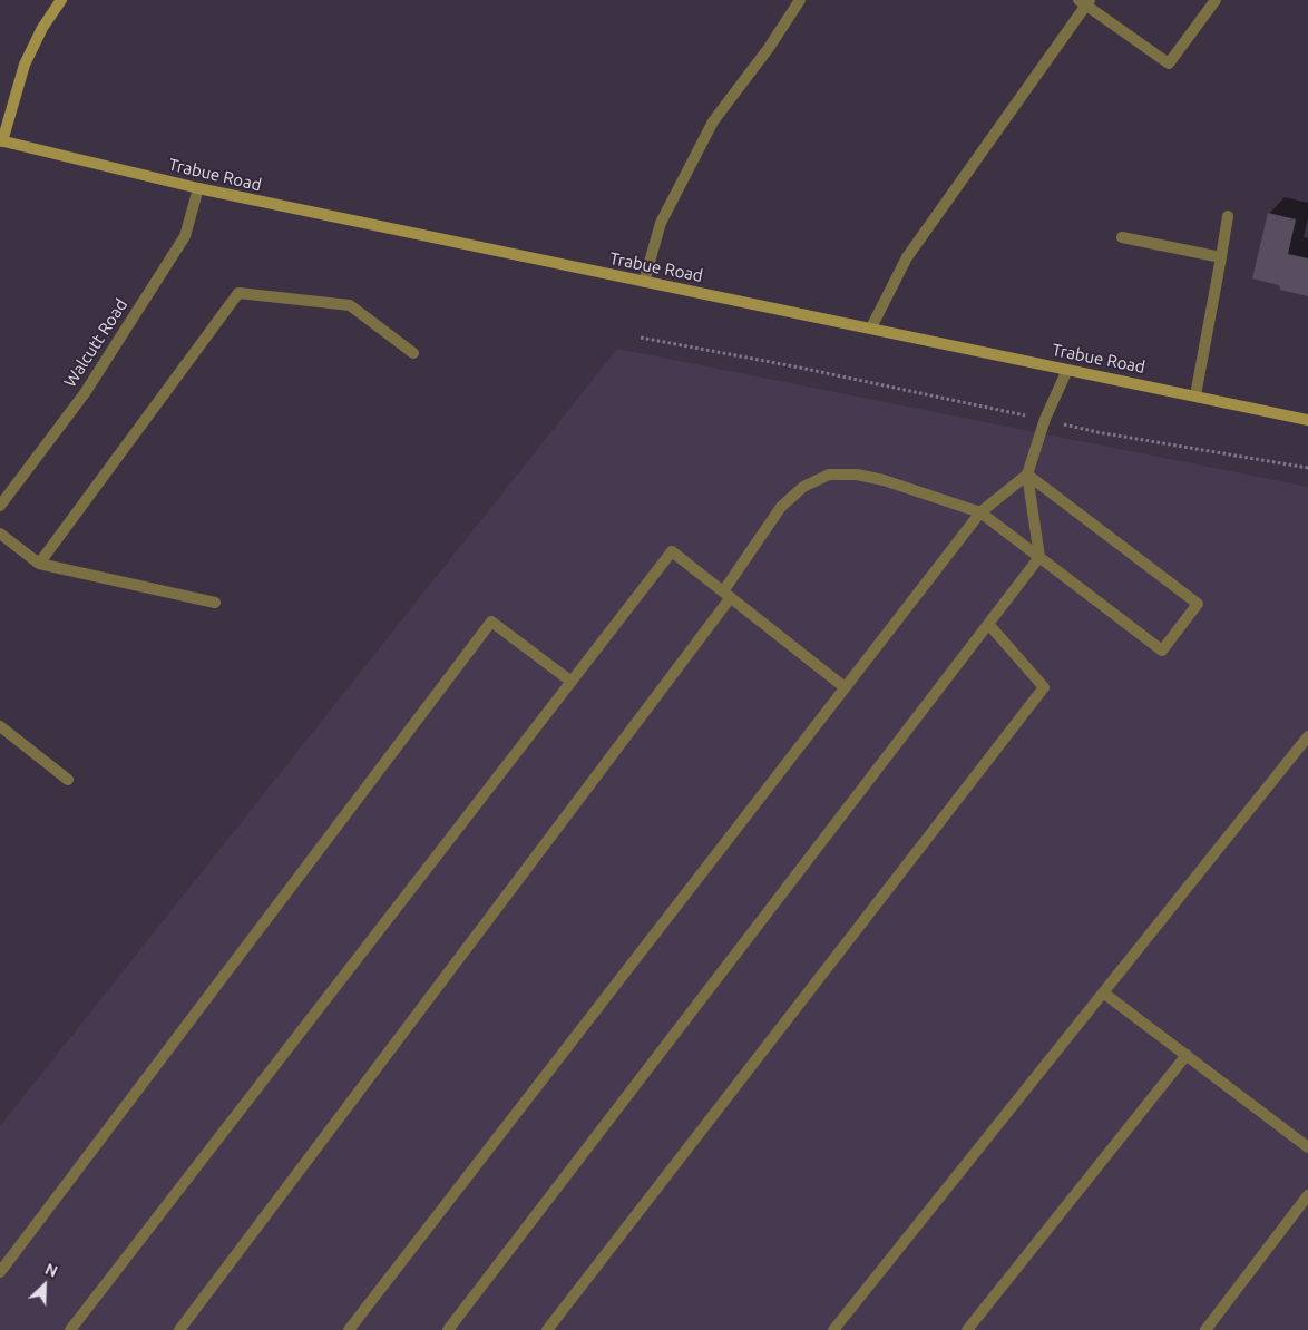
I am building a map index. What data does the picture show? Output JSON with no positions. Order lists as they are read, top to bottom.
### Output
{
  "streets": {
    "main road": ["Trabue Road"],
    "street": ["Walcutt Road"]
  },
  "crossings": [
    ["Trabue Road", "Walcutt Road"]
  ],
  "north": "top right"
}
